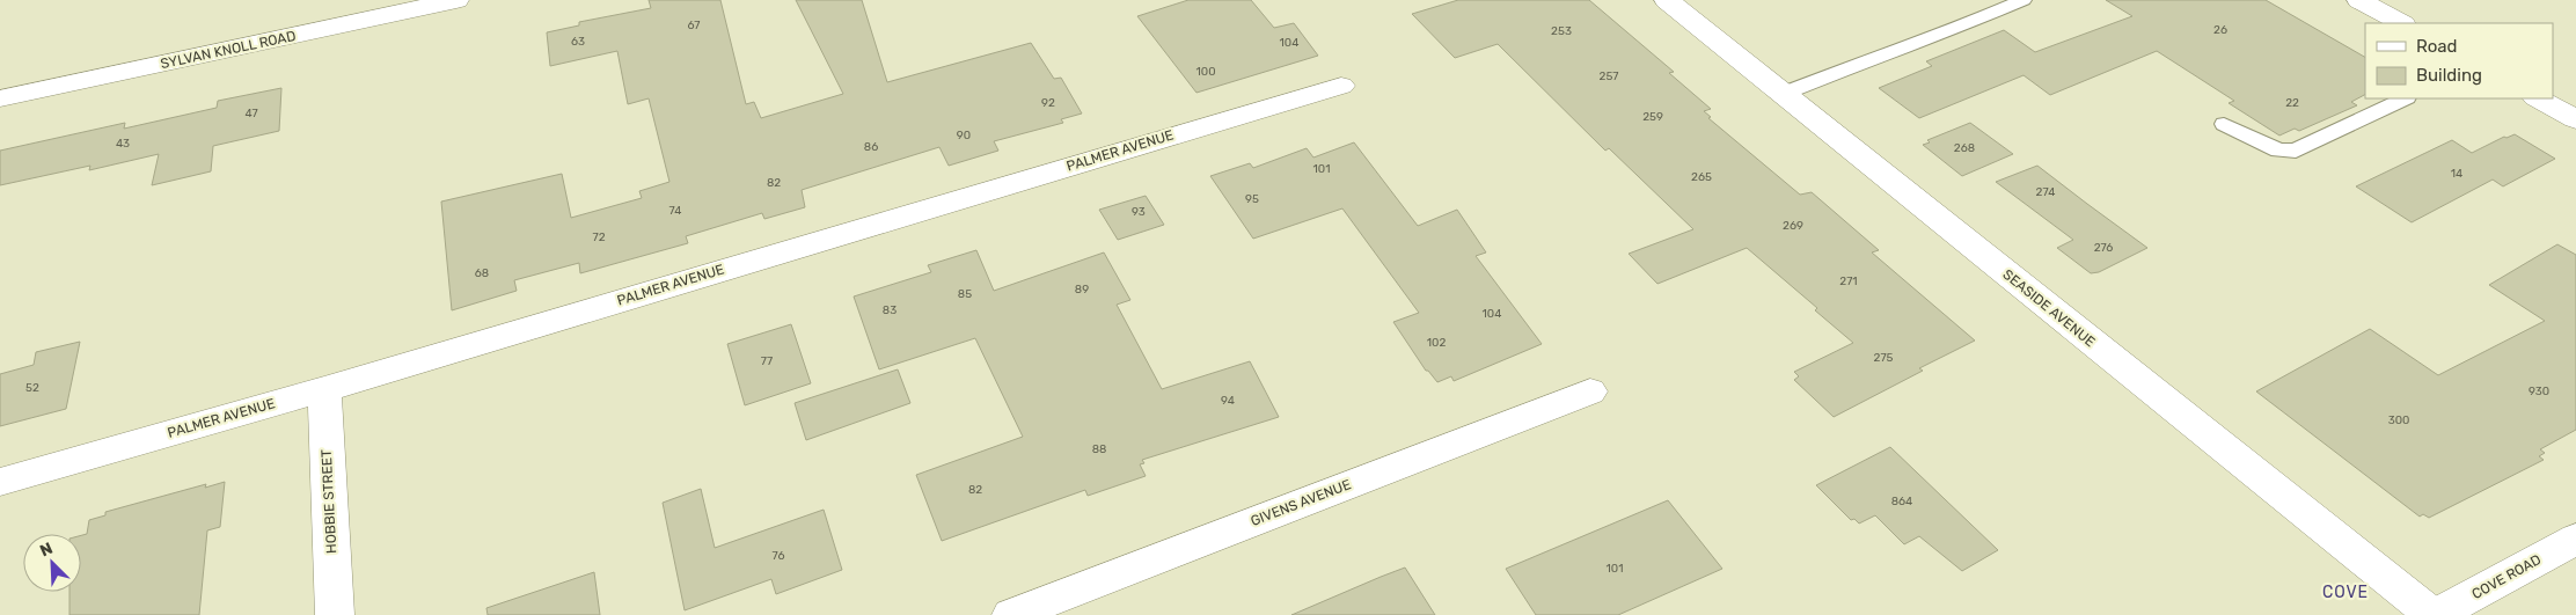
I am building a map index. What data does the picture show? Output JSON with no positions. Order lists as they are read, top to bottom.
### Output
{
  "streets": {
    "street": [
      "SYLVAN KNOLL ROAD",
      "PALMER AVENUE",
      "SEASIDE AVENUE",
      "HOBBIE STREET",
      "GIVENS AVENUE",
      "COVE ROAD"
    ]
  },
  "crossings": [
    ["PALMER AVENUE", "HOBBIE STREET"]
  ],
  "districts": ["COVE"],
  "house_numbers": [
    "67",
    "26",
    "253",
    "63",
    "104",
    "100",
    "257",
    "92",
    "22",
    "47",
    "259",
    "90",
    "43",
    "86",
    "268",
    "101",
    "14",
    "265",
    "82",
    "274",
    "95",
    "74",
    "93",
    "269",
    "72",
    "276",
    "68",
    "271",
    "89",
    "85",
    "83",
    "104",
    "102",
    "275",
    "77",
    "52",
    "930",
    "94",
    "300",
    "88",
    "82",
    "864",
    "76",
    "101"
  ],
  "legend": ["Road", "Building"],
  "north": "top left"
}
